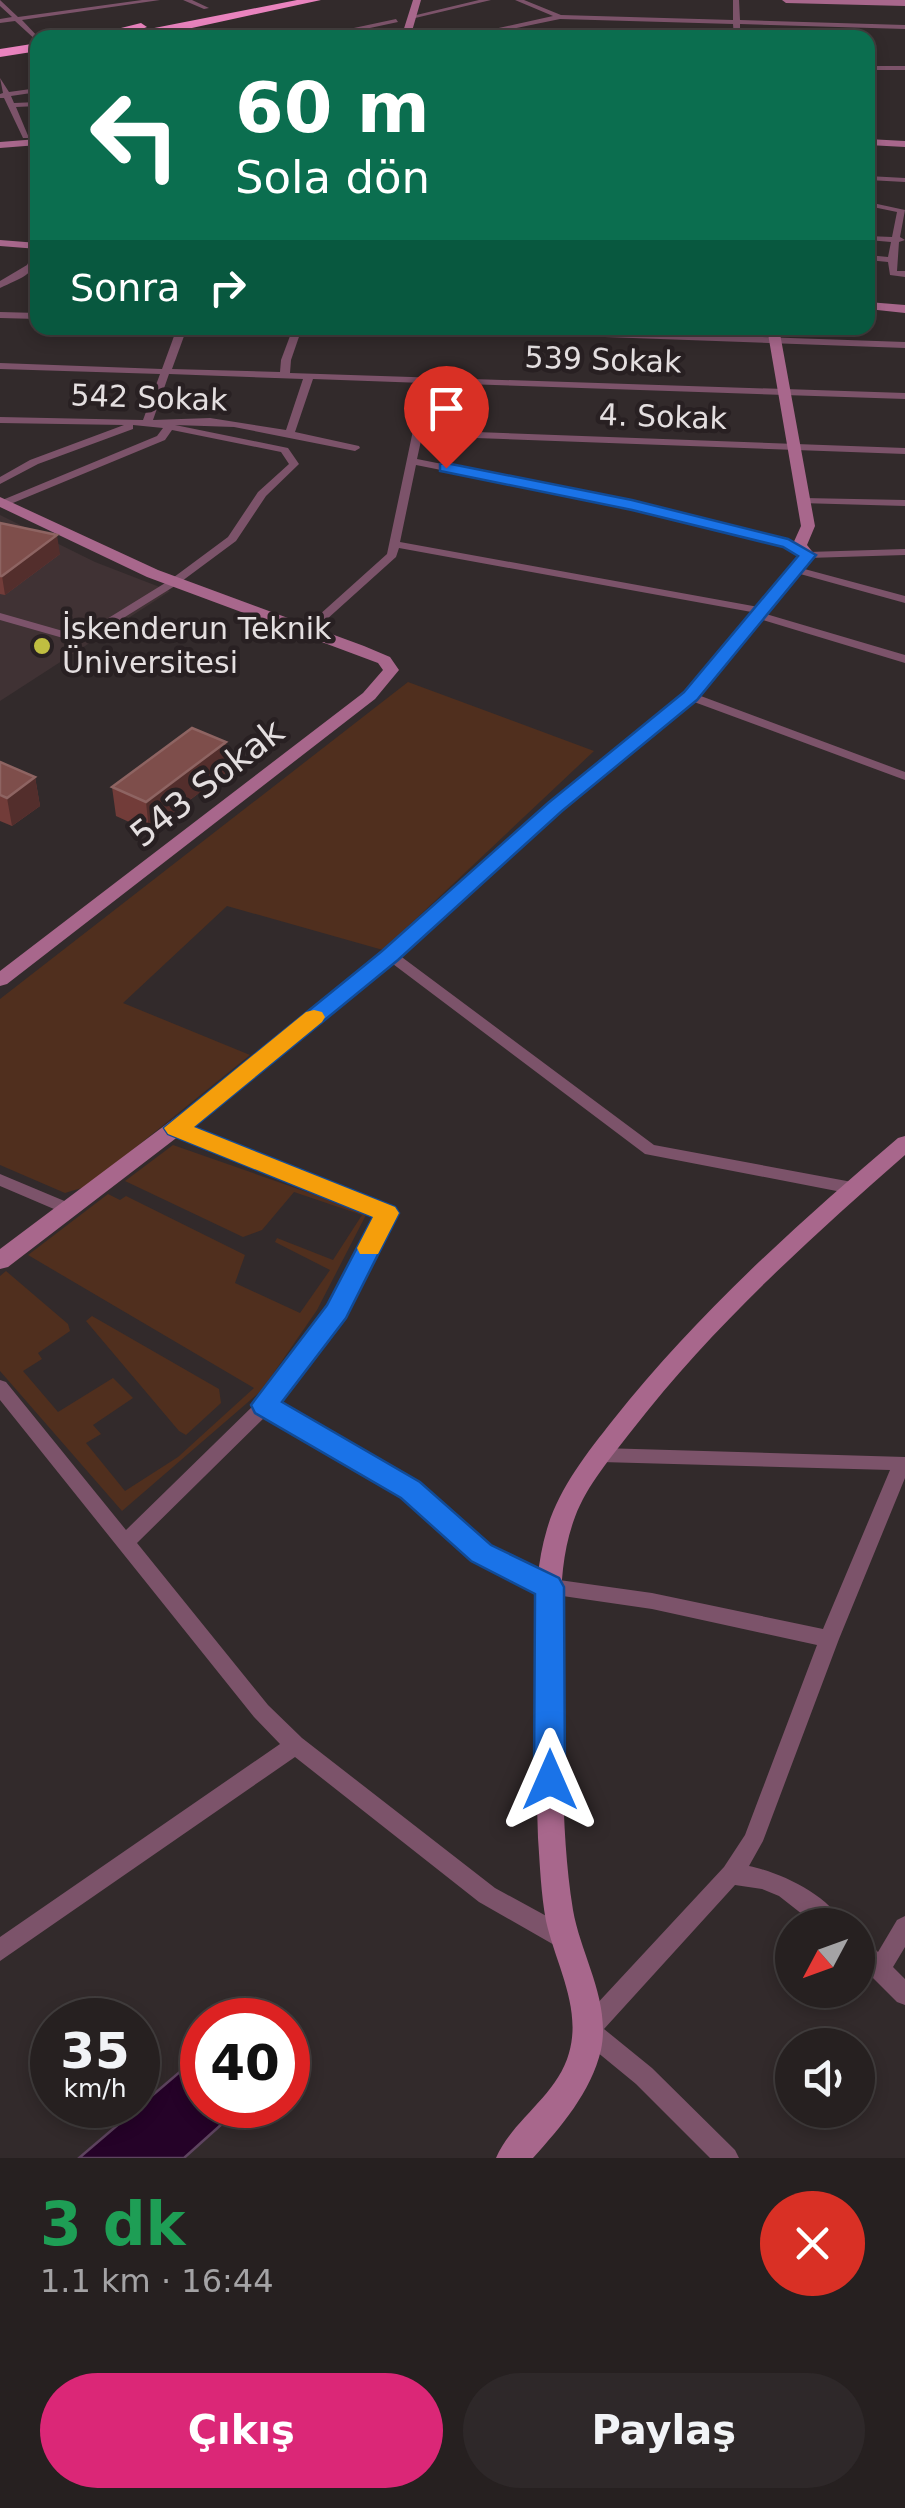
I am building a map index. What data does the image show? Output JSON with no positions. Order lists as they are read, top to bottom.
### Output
{
  "streets": {
    "street": [
      "539 Sokak",
      "542 Sokak",
      "4. Sokak",
      "543 Sokak"
    ]
  },
  "places": ["İskenderun Teknik Üniversitesi"],
  "north": "bottom left",
  "page": {
    "turn": ["60 m", "Sola dön"],
    "then": "Sonra",
    "speed": "35 km/h",
    "limit": "40",
    "heading": ["3 dk", "1.1 km · 16:44"],
    "buttons": ["Çıkış", "Paylaş"]
  }
}
